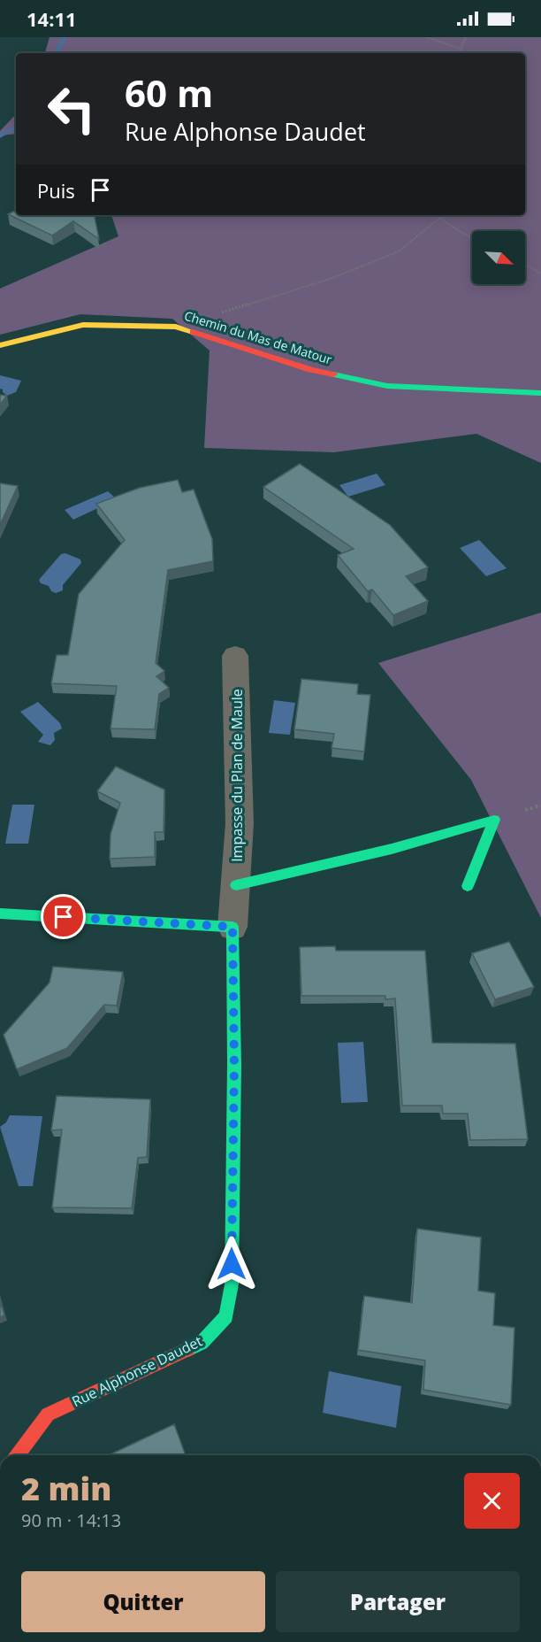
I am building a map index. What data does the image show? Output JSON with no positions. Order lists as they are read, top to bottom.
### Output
{
  "streets": {
    "street": ["Chemin du Mas de Matour", "Impasse du Plan de Maule", "Rue Alphonse Daudet"]
  },
  "crossings": [
    ["Impasse du Plan de Maule", "Rue Alphonse Daudet"]
  ],
  "north": "bottom right",
  "page": {
    "status": "14:11",
    "turn": ["60 m", "Rue Alphonse Daudet"],
    "then": "Puis",
    "heading": ["2 min", "90 m · 14:13"],
    "buttons": ["Quitter", "Partager"]
  }
}
